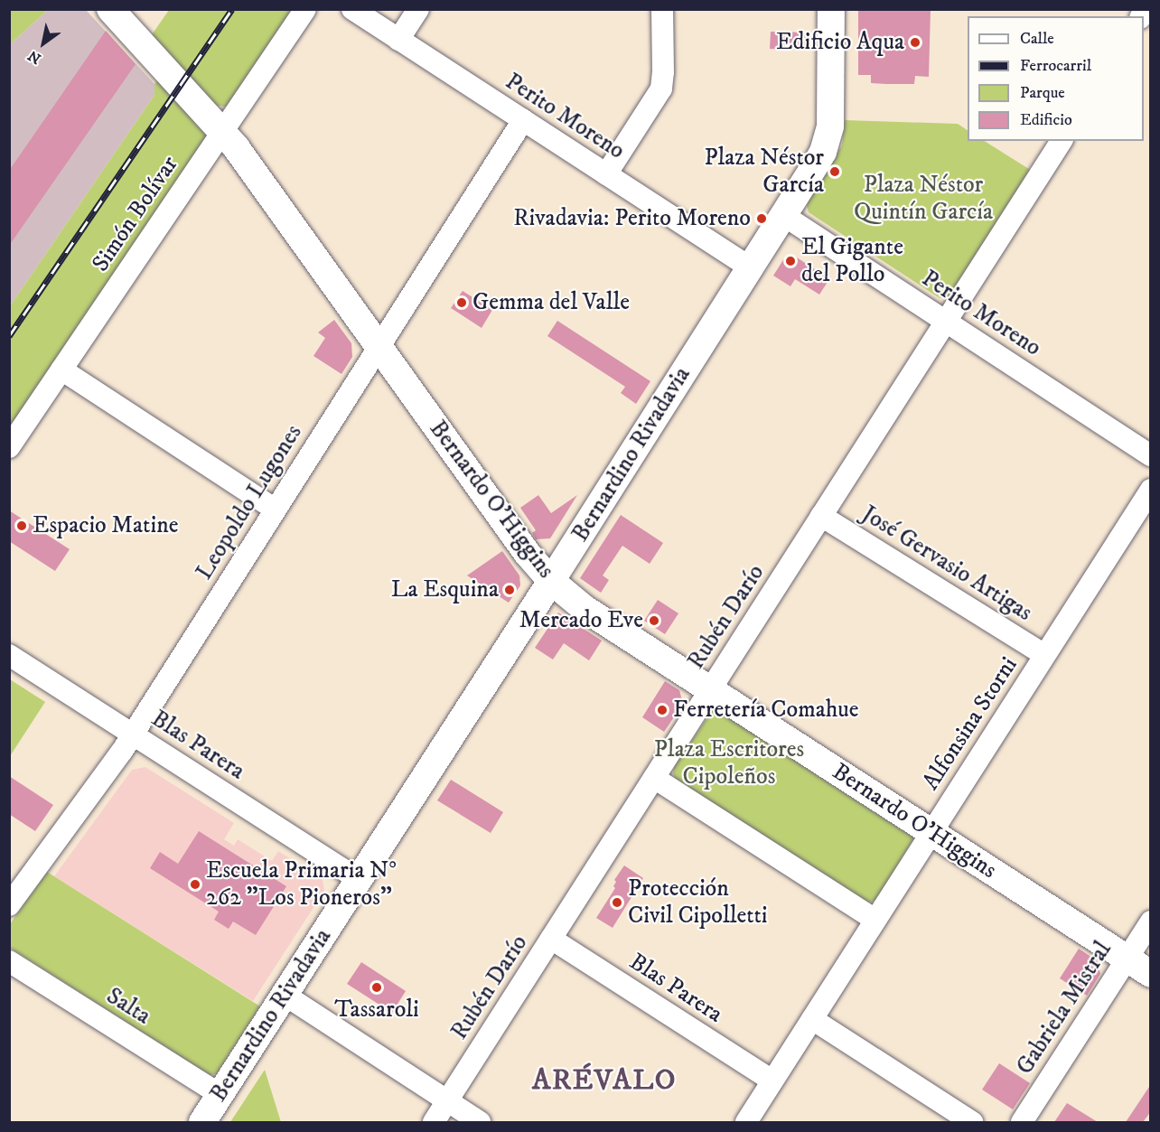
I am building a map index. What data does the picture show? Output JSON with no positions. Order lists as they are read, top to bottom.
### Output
{
  "streets": {
    "main road": ["Bernardino Rivadavia", "Bernardo O'Higgins"],
    "street": [
      "Perito Moreno",
      "Simón Bolívar",
      "Leopoldo Lugones",
      "José Gervasio Artigas",
      "Rubén Darío",
      "Alfonsina Storni",
      "Blas Parera",
      "Salta",
      "Gabriela Mistral"
    ]
  },
  "crossings": [
    ["Perito Moreno", "Bernardino Rivadavia"],
    ["Perito Moreno", "Leopoldo Lugones"],
    ["Perito Moreno", "Rubén Darío"],
    ["Simón Bolívar", "Bernardo O'Higgins"],
    ["Bernardino Rivadavia", "Bernardo O'Higgins"],
    ["Bernardino Rivadavia", "Blas Parera"],
    ["Bernardino Rivadavia", "Salta"],
    ["Bernardo O'Higgins", "Leopoldo Lugones"],
    ["Bernardo O'Higgins", "Rubén Darío"],
    ["Bernardo O'Higgins", "Alfonsina Storni"],
    ["Bernardo O'Higgins", "Gabriela Mistral"],
    ["Leopoldo Lugones", "Blas Parera"],
    ["José Gervasio Artigas", "Rubén Darío"],
    ["José Gervasio Artigas", "Alfonsina Storni"],
    ["Rubén Darío", "Blas Parera"],
    ["Alfonsina Storni", "Blas Parera"]
  ],
  "districts": ["ARÉVALO"],
  "parks": ["Plaza Néstor Quintín García", "Plaza Escritores Cipoleños"],
  "places": [
    "Edificio Aqua",
    "Plaza Néstor García",
    "Rivadavia: Perito Moreno",
    "El Gigante del Pollo",
    "Gemma del Valle",
    "Espacio Matine",
    "La Esquina",
    "Mercado Eve",
    "Ferretería Comahue",
    "Escuela Primaria N° 262 \"Los Pioneros\"",
    "Protección Civil Cipolletti",
    "Tassaroli"
  ],
  "legend": [
    "Calle",
    "Ferrocarril",
    "Parque",
    "Edificio"
  ],
  "north": "bottom left"
}
